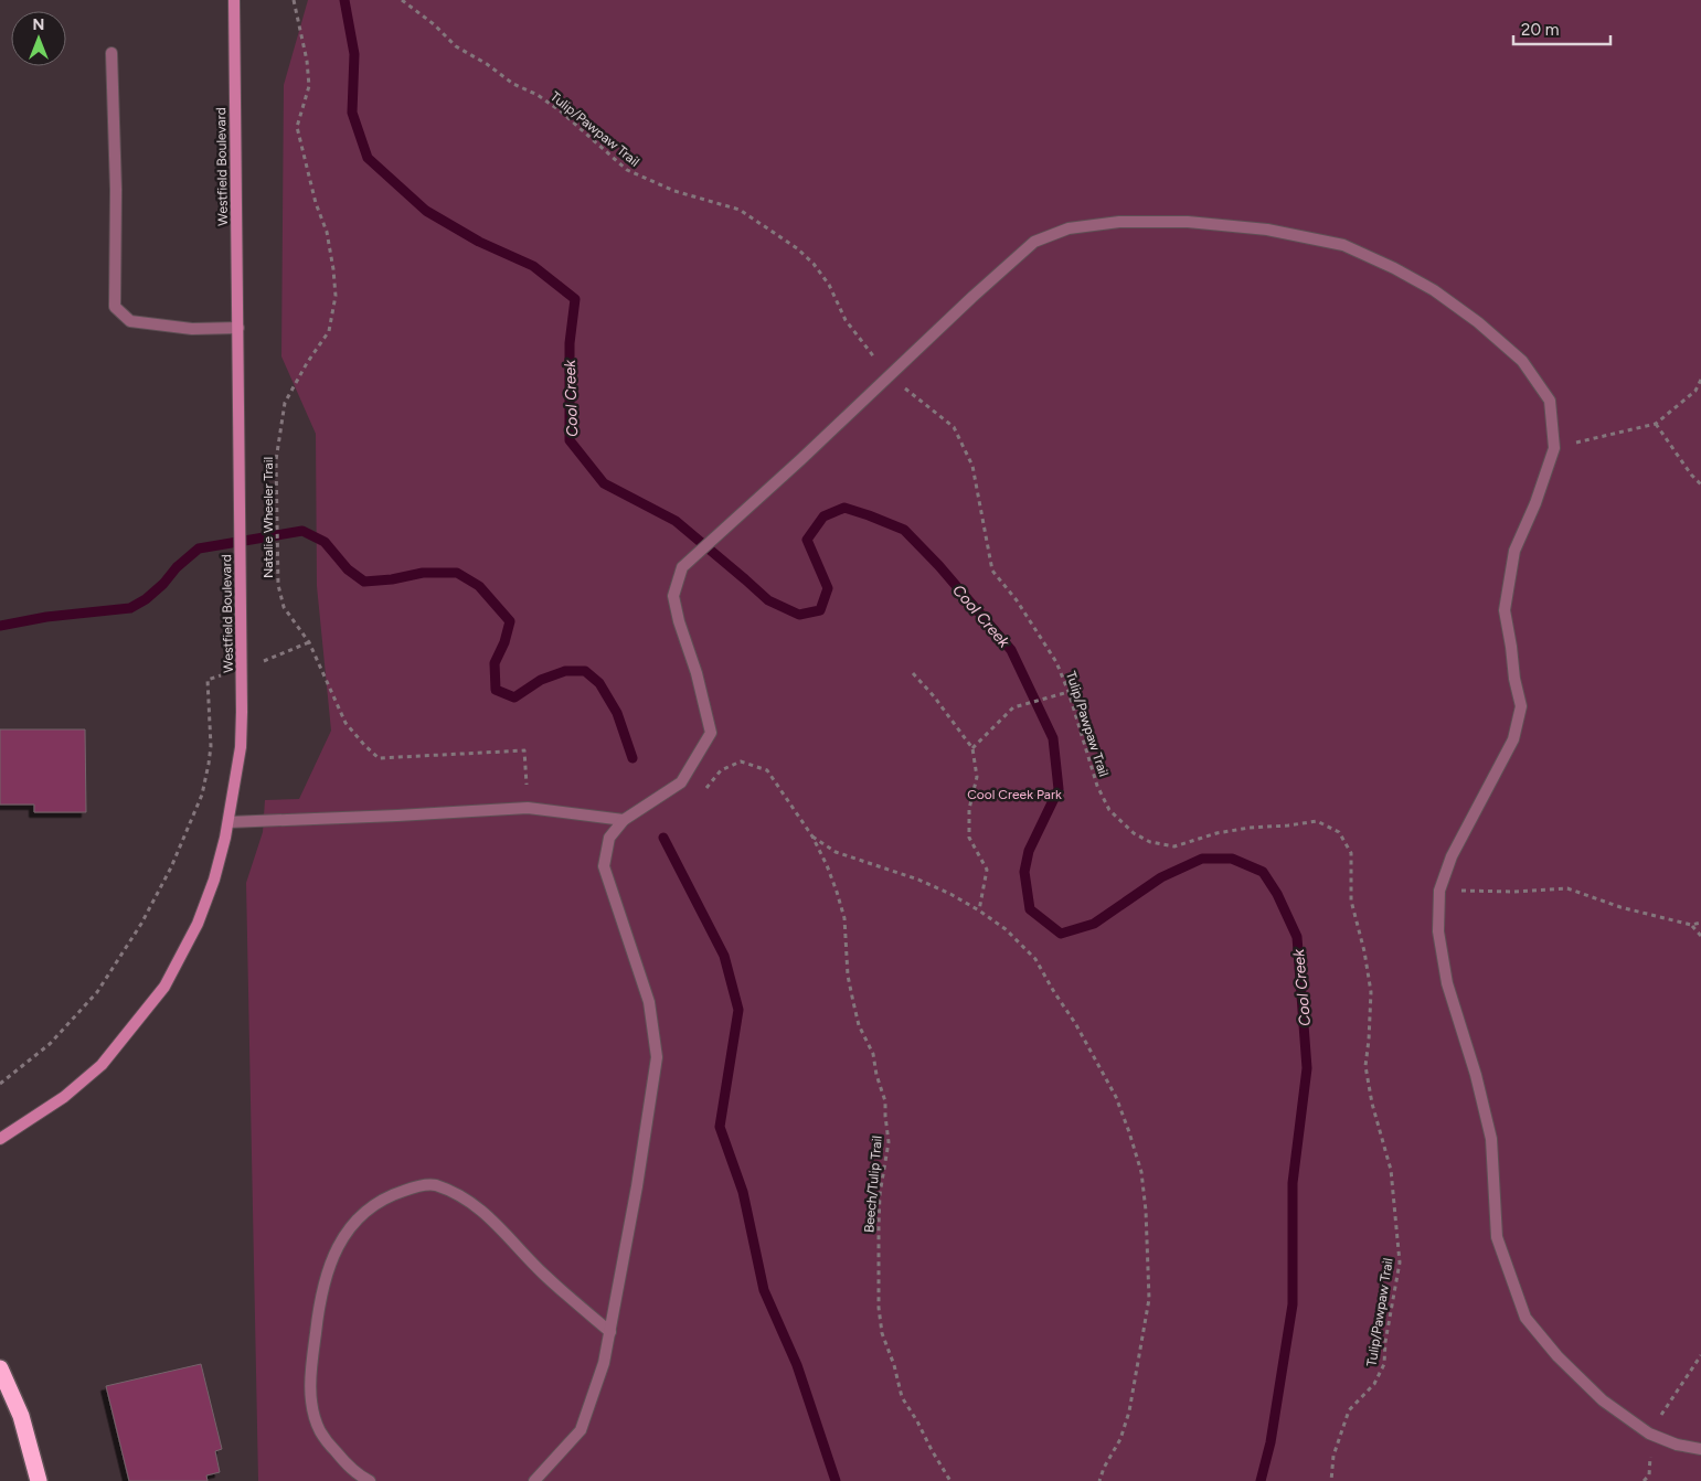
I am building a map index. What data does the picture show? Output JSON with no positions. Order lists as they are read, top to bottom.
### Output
{
  "streets": {
    "street": ["Westfield Boulevard"],
    "path": ["Tulip/Pawpaw Trail", "Natalie Wheeler Trail", "Beech/Tulip Trail"]
  },
  "water": ["Cool Creek"],
  "parks": ["Cool Creek Park"],
  "scale_bar": "20 m",
  "north": "top"
}
